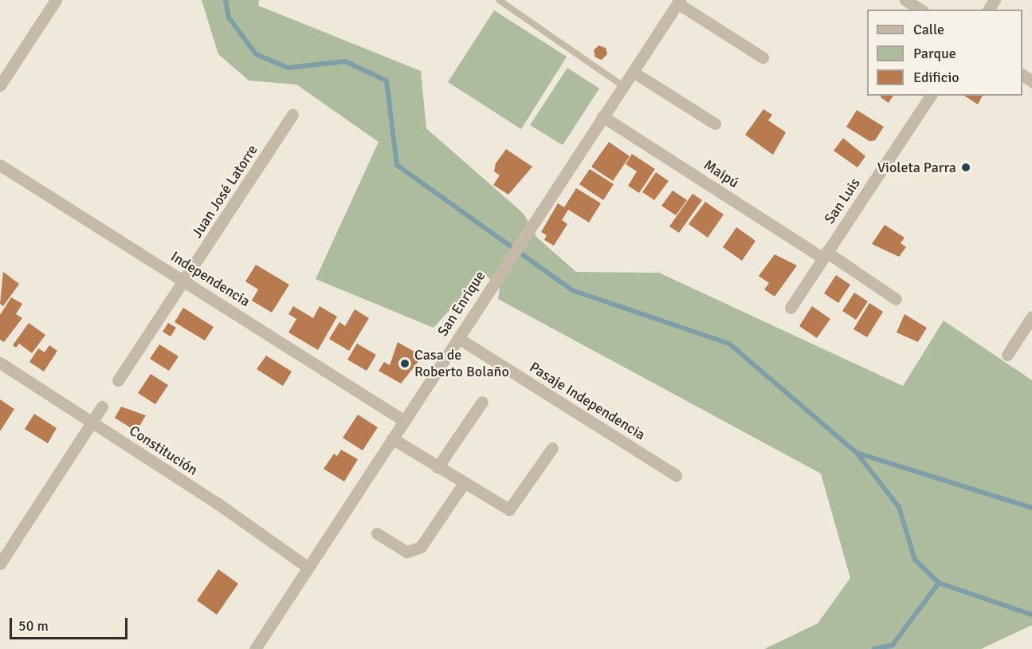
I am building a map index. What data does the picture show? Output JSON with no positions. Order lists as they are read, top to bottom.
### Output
{
  "streets": {
    "street": [
      "Maipú",
      "Juan José Latorre",
      "San Luis",
      "Independencia",
      "San Enrique",
      "Pasaje Independencia",
      "Constitución"
    ]
  },
  "crossings": [
    ["Maipú", "San Luis"],
    ["Maipú", "San Enrique"],
    ["Juan José Latorre", "Independencia"],
    ["Independencia", "San Enrique"],
    ["San Enrique", "Pasaje Independencia"],
    ["San Enrique", "Constitución"]
  ],
  "places": ["Violeta Parra", "Casa de Roberto Bolaño"],
  "legend": ["Calle", "Parque", "Edificio"],
  "scale_bar": "50 m"
}
